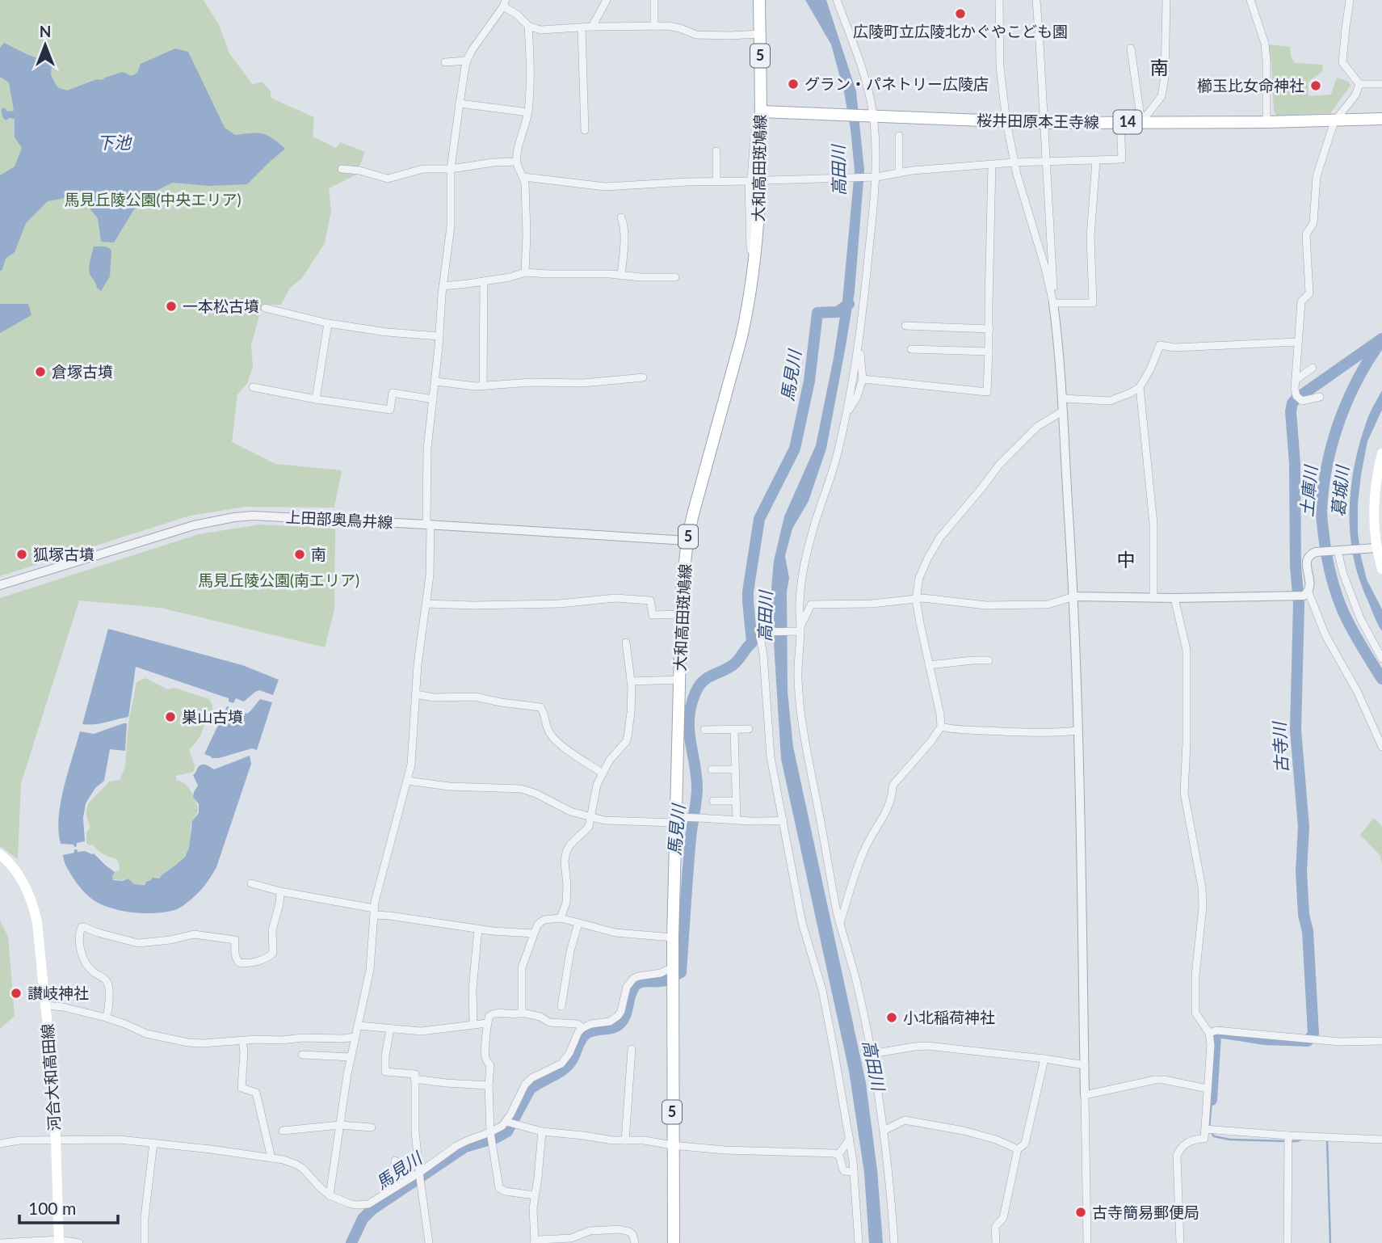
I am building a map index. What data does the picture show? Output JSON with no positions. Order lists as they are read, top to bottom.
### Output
{
  "streets": {
    "main road": [
      "5",
      "桜井田原本王寺線",
      "14",
      "大和高田斑鳩線",
      "河合大和高田線"
    ],
    "street": ["上田部奥鳥井線"]
  },
  "crossings": [
    ["桜井田原本王寺線", "大和高田斑鳩線"],
    ["大和高田斑鳩線", "上田部奥鳥井線"]
  ],
  "districts": ["南", "中"],
  "water": [
    "下池",
    "高田川",
    "馬見川",
    "土庫川",
    "葛城川",
    "古寺川"
  ],
  "parks": ["馬見丘陵公園(中央エリア)", "馬見丘陵公園(南エリア)"],
  "places": [
    "広陵町立広陵北かぐやこども園",
    "グラン・パネトリー広陵店",
    "櫛玉比女命神社",
    "一本松古墳",
    "倉塚古墳",
    "狐塚古墳",
    "南",
    "巣山古墳",
    "讃岐神社",
    "小北稲荷神社",
    "古寺簡易郵便局"
  ],
  "scale_bar": "100 m",
  "north": "top"
}
